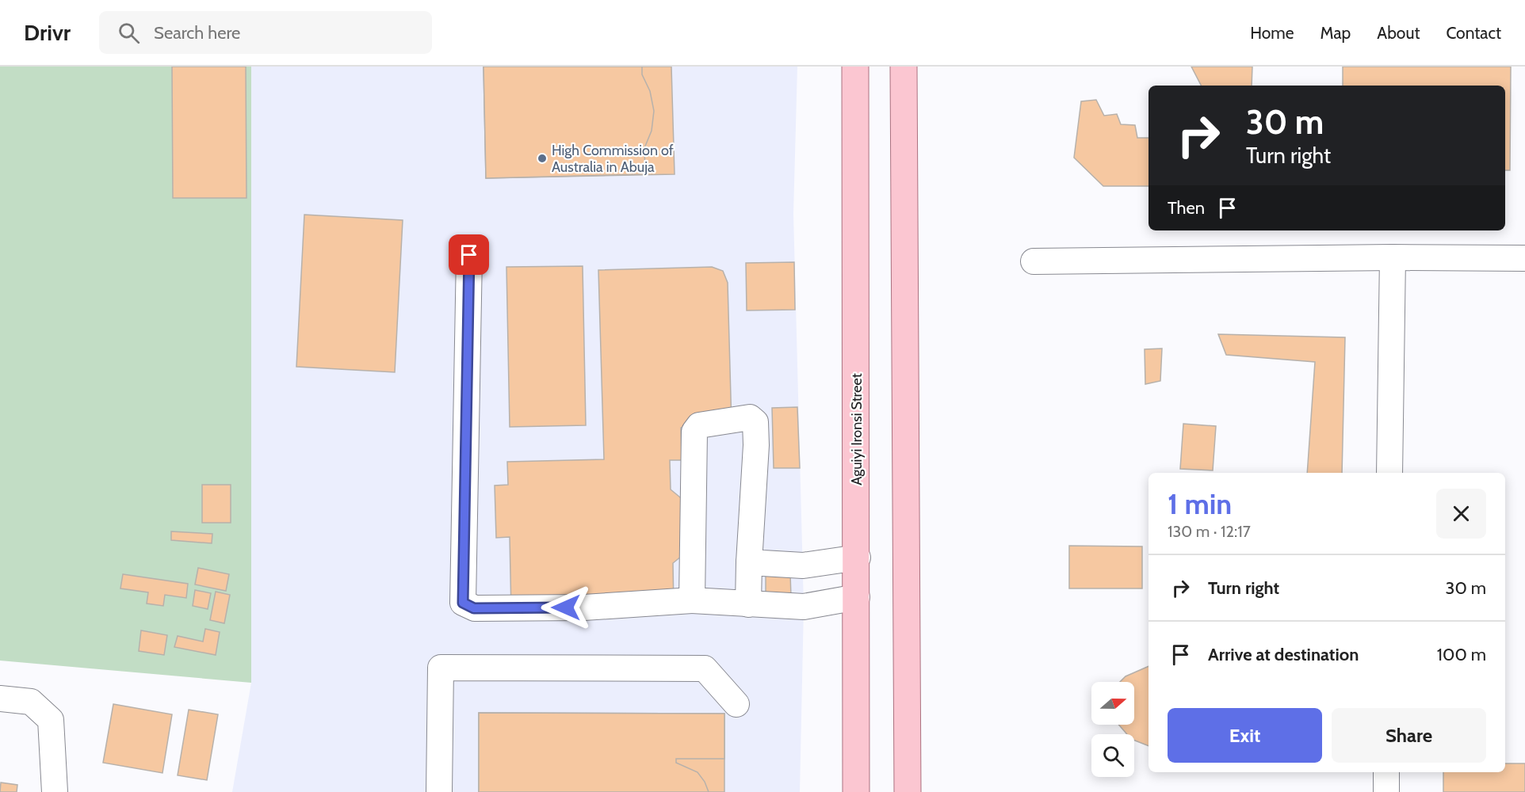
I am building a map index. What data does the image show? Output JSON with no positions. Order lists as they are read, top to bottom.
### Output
{
  "streets": {
    "main road": ["Aguiyi Ironsi Street"]
  },
  "places": ["High Commission of Australia in Abuja"],
  "north": "right",
  "page": {
    "header": "Drivr",
    "search": "Search here",
    "nav": [
      "Home",
      "Map",
      "About",
      "Contact"
    ],
    "turn": ["30 m", "Turn right"],
    "then": "Then",
    "heading": ["1 min", "130 m · 12:17"],
    "list": [
      {
        "name": "Turn right",
        "value": "30 m"
      },
      {
        "name": "Arrive at destination",
        "value": "100 m"
      }
    ],
    "buttons": ["Exit", "Share"]
  }
}
